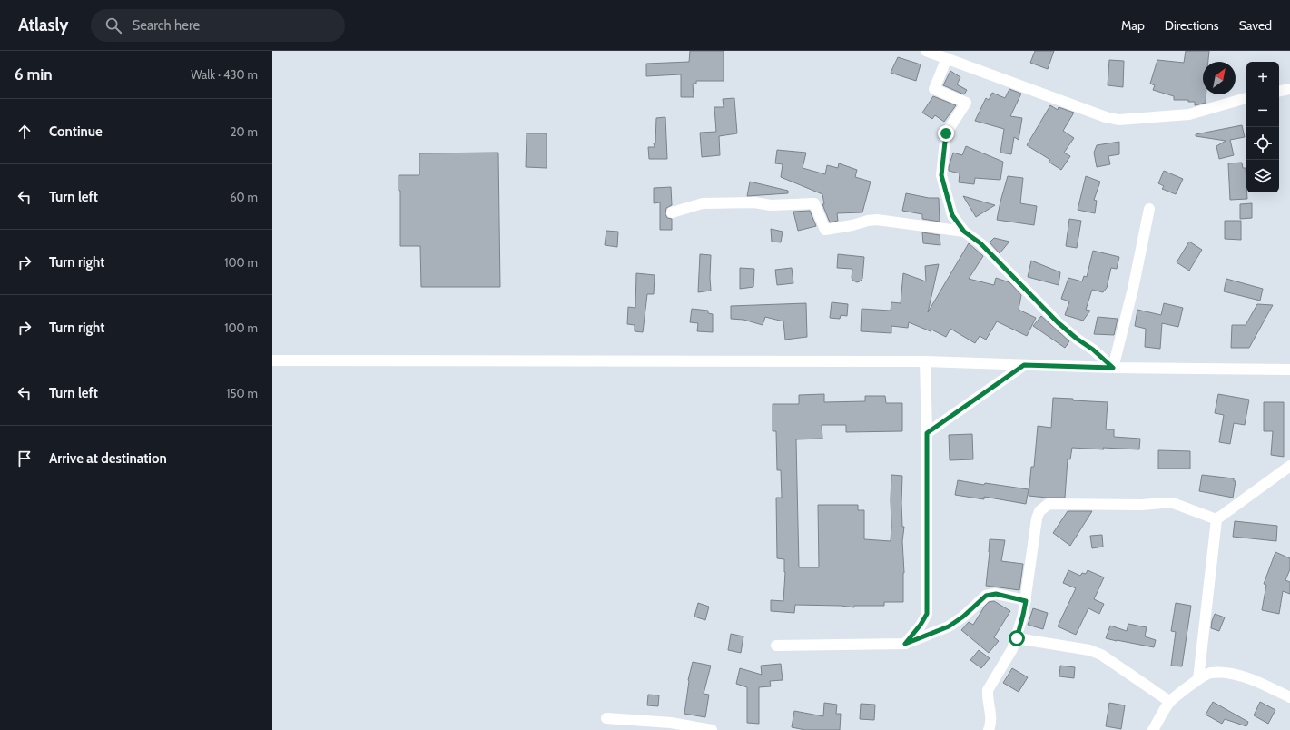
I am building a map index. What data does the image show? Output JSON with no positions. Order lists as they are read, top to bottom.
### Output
{
  "north": "top right",
  "page": {
    "header": "Atlasly",
    "search": "Search here",
    "nav": ["Map", "Directions", "Saved"],
    "heading": ["6 min", "Walk · 430 m"],
    "map_buttons": ["+", "−"],
    "list": [
      ["Continue", "20 m"],
      ["Turn left", "60 m"],
      ["Turn right", "100 m"],
      ["Turn right", "100 m"],
      ["Turn left", "150 m"],
      "Arrive at destination"
    ]
  }
}
